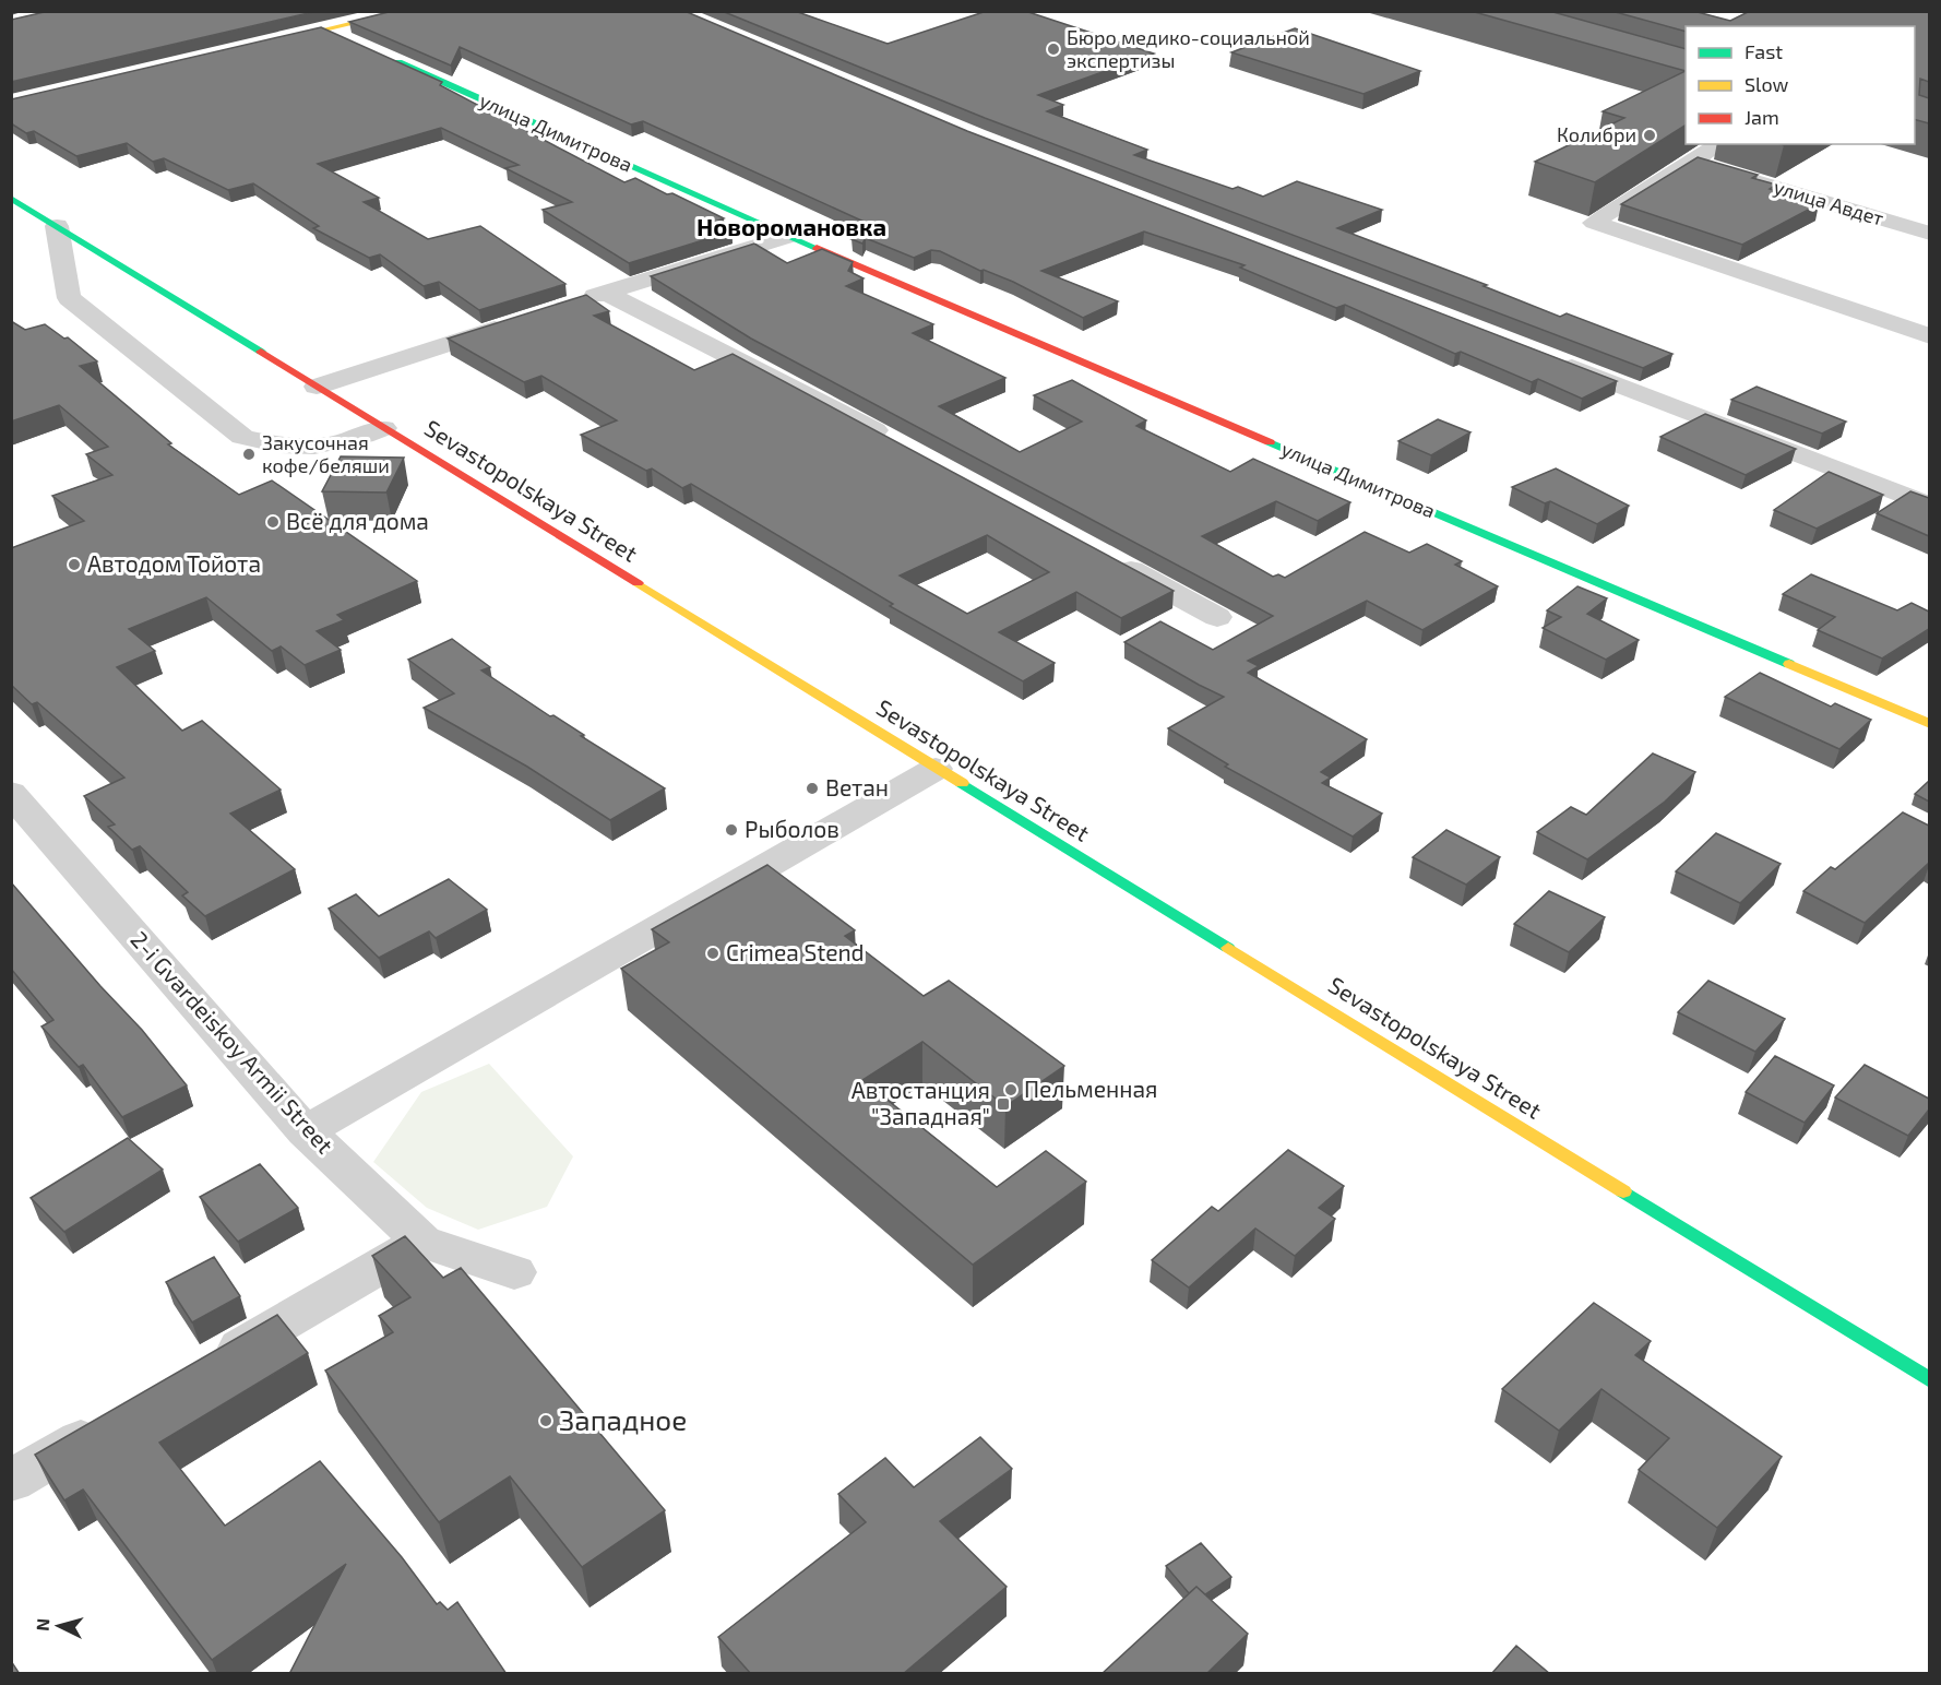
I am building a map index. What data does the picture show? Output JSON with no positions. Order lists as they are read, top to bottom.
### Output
{
  "streets": {
    "street": [
      "улица Димитрова",
      "улица Авдет",
      "Sevastopolskaya Street",
      "2-i Gvardeiskoy Armii Street"
    ]
  },
  "districts": ["Новоромановка"],
  "places": {
    "other": [
      "Бюро медико-социальной экспертизы",
      "Колибри",
      "Закусочная кофе/беляши",
      "Всё для дома",
      "Автодом Тойота",
      "Ветан",
      "Рыболов",
      "Crimea Stend",
      "Пельменная",
      "Западное"
    ],
    "transit": ["Автостанция \"Западная\""]
  },
  "legend": ["Fast", "Slow", "Jam"],
  "north": "left"
}
